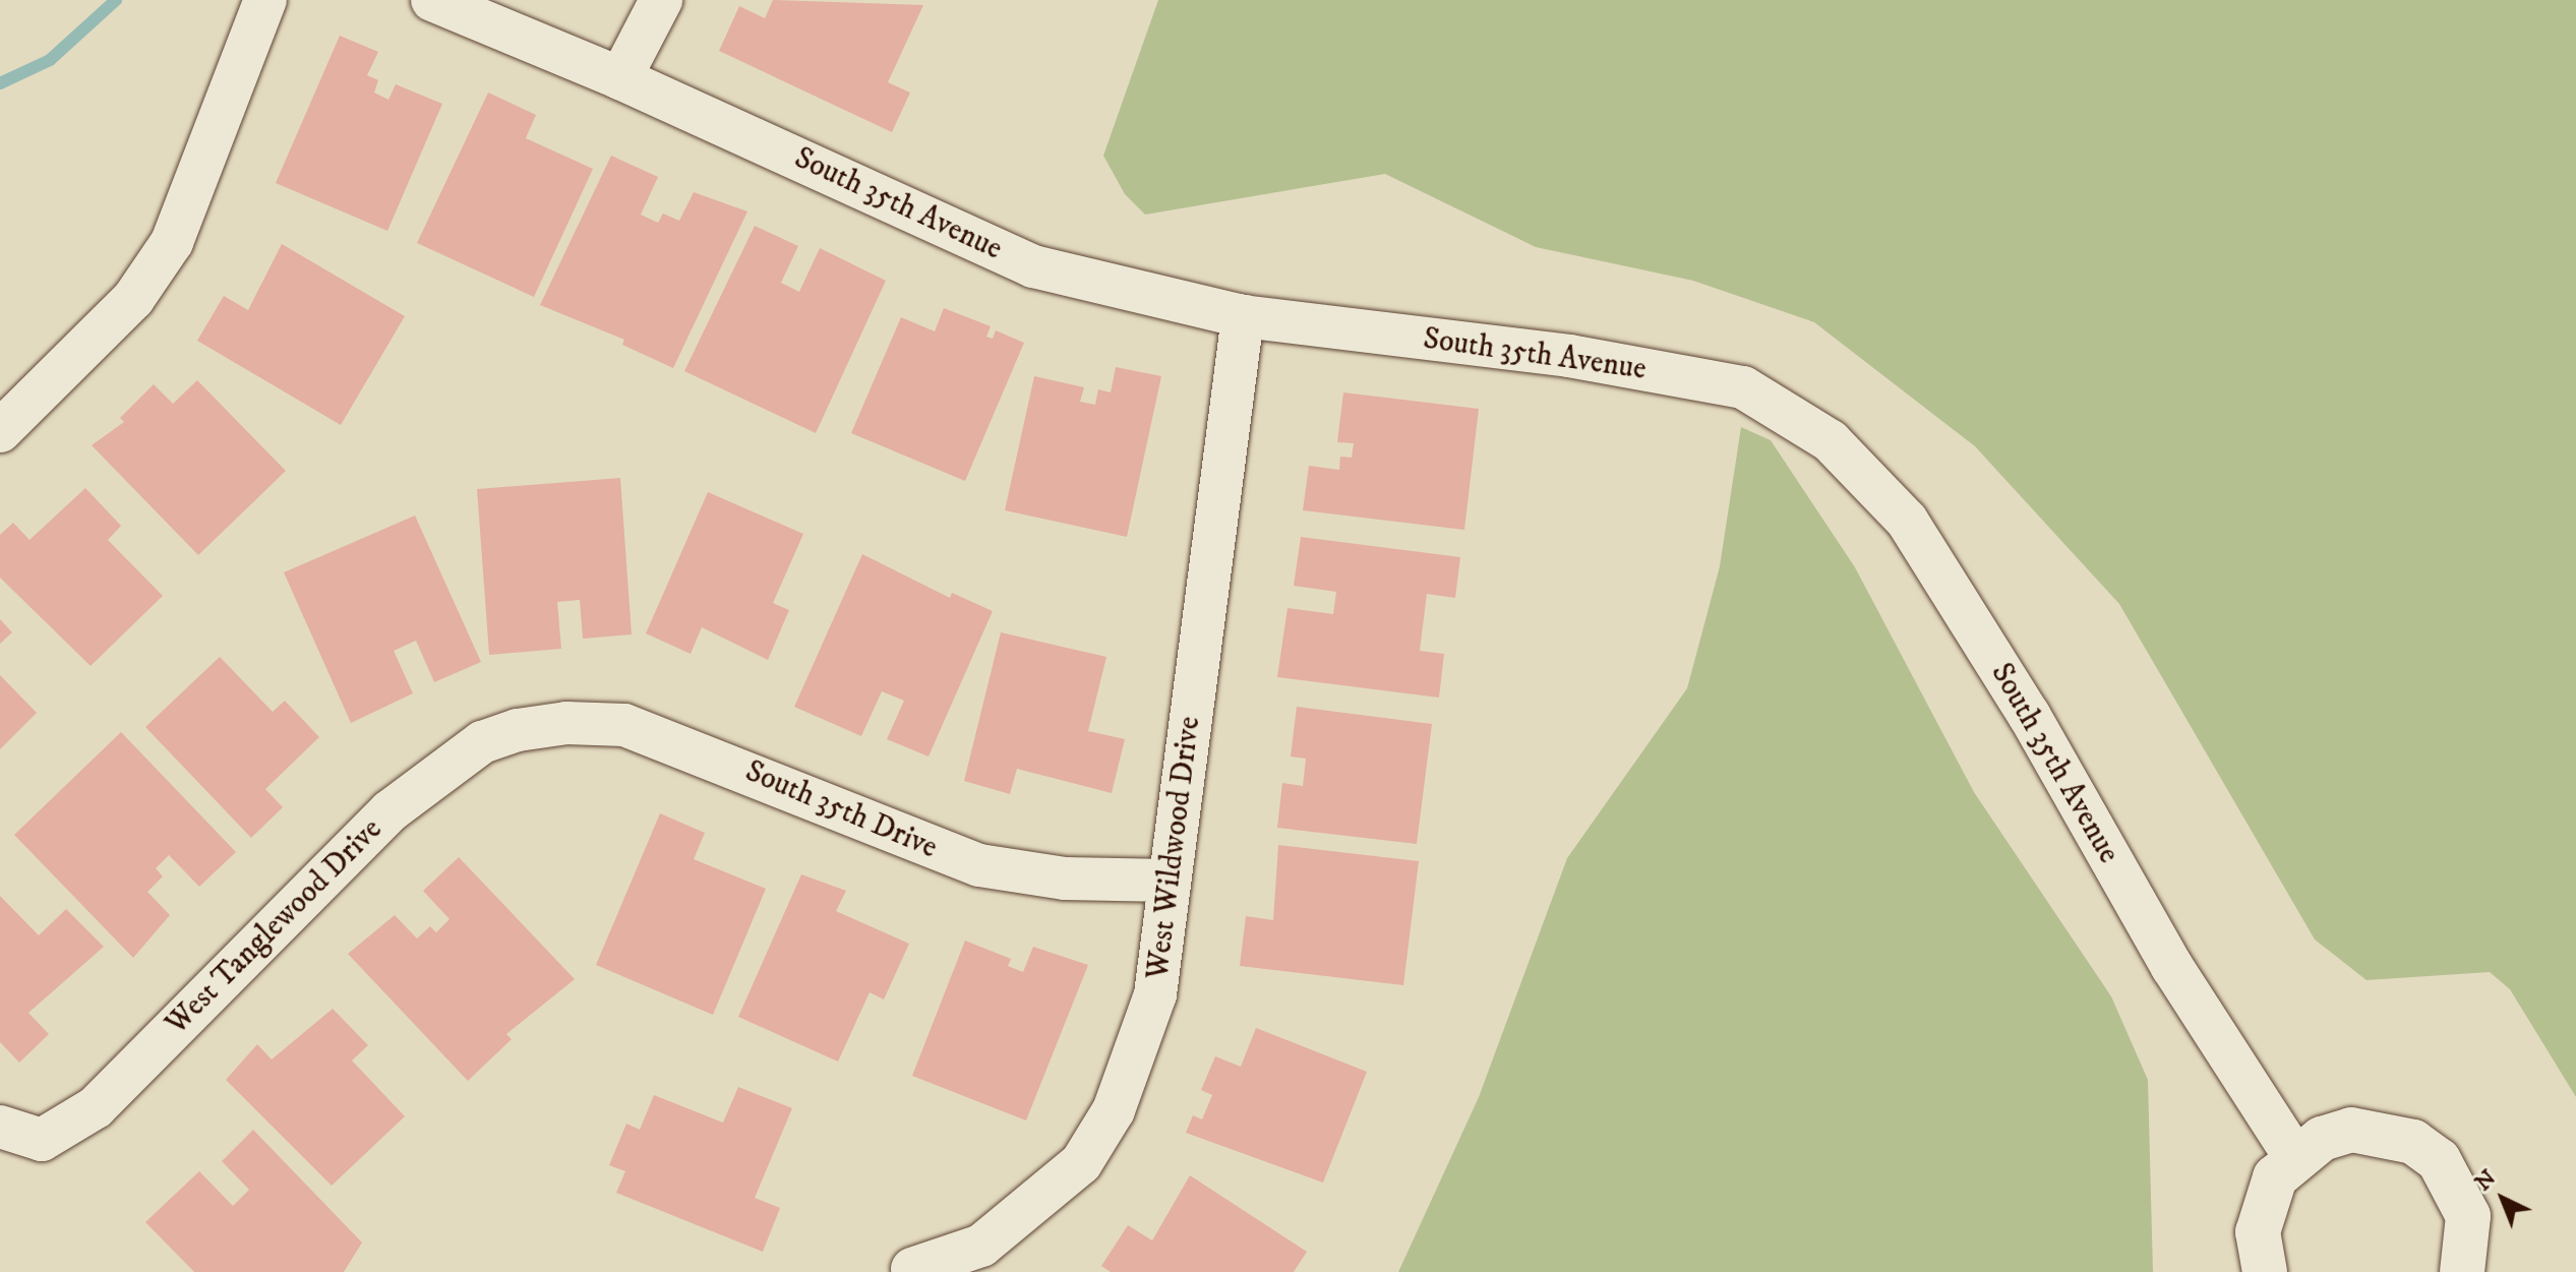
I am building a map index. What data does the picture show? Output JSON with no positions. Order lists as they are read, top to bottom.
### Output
{
  "streets": {
    "street": [
      "South 35th Avenue",
      "South 35th Drive",
      "West Wildwood Drive",
      "West Tanglewood Drive"
    ]
  },
  "crossings": [
    ["South 35th Avenue", "West Wildwood Drive"],
    ["South 35th Drive", "West Wildwood Drive"],
    ["South 35th Drive", "West Tanglewood Drive"]
  ],
  "north": "top left"
}
